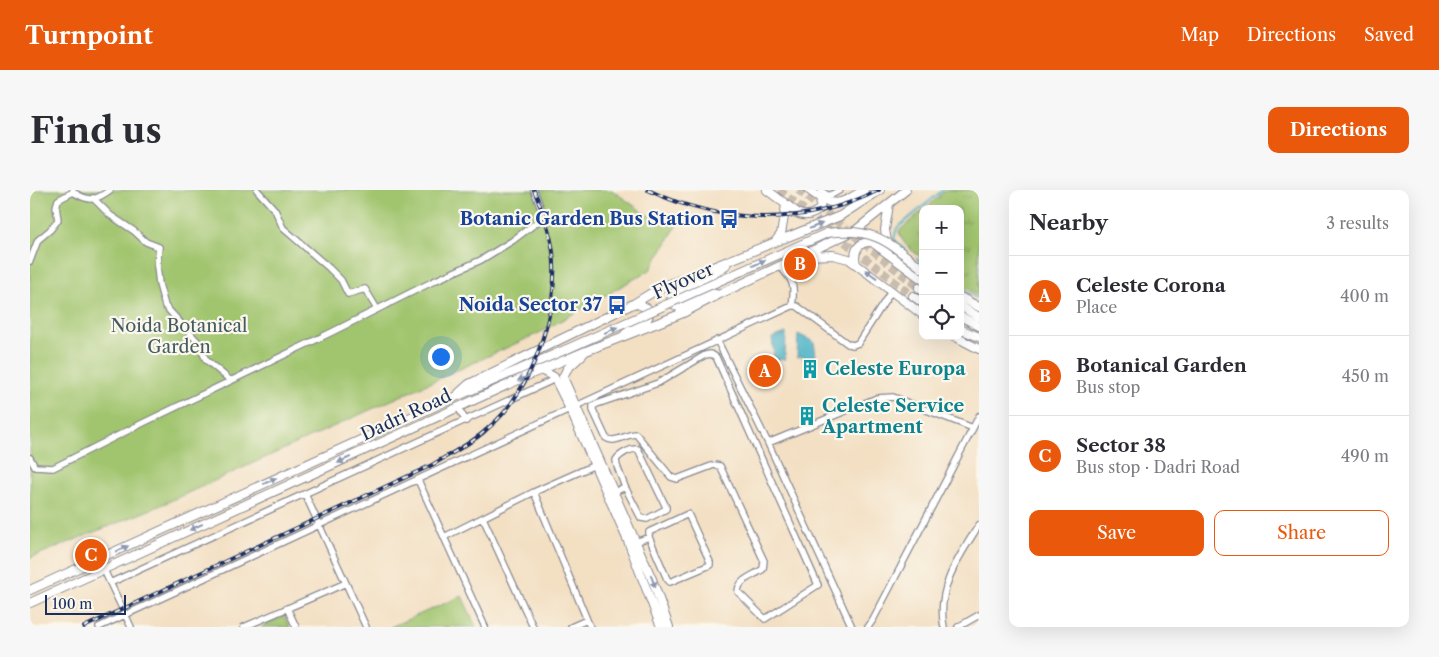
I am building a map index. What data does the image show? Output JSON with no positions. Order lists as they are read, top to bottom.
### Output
{
  "streets": {
    "main road": ["Flyover", "Dadri Road"]
  },
  "crossings": [
    ["Flyover", "Dadri Road"]
  ],
  "parks": ["Noida Botanical Garden"],
  "places": {
    "bus stop": ["Botanic Garden Bus Station", "Noida Sector 37"],
    "building": ["Celeste Europa", "Celeste Service Apartment"]
  },
  "scale_bar": "100 m",
  "page": {
    "header": "Turnpoint",
    "nav": ["Map", "Directions", "Saved"],
    "buttons": [
      "Directions",
      ["Save", "Share"]
    ],
    "title": "Find us",
    "heading": ["Nearby", "3 results"],
    "map_buttons": ["+", "−"],
    "pins": ["B", "A", "C"],
    "list": [
      {
        "mark": "A",
        "name": "Celeste Corona",
        "note": "Place",
        "value": "400 m"
      },
      {
        "mark": "B",
        "name": "Botanical Garden",
        "note": "Bus stop",
        "value": "450 m"
      },
      {
        "mark": "C",
        "name": "Sector 38",
        "note": "Bus stop · Dadri Road",
        "value": "490 m"
      }
    ],
    "scale": "100 m"
  }
}
